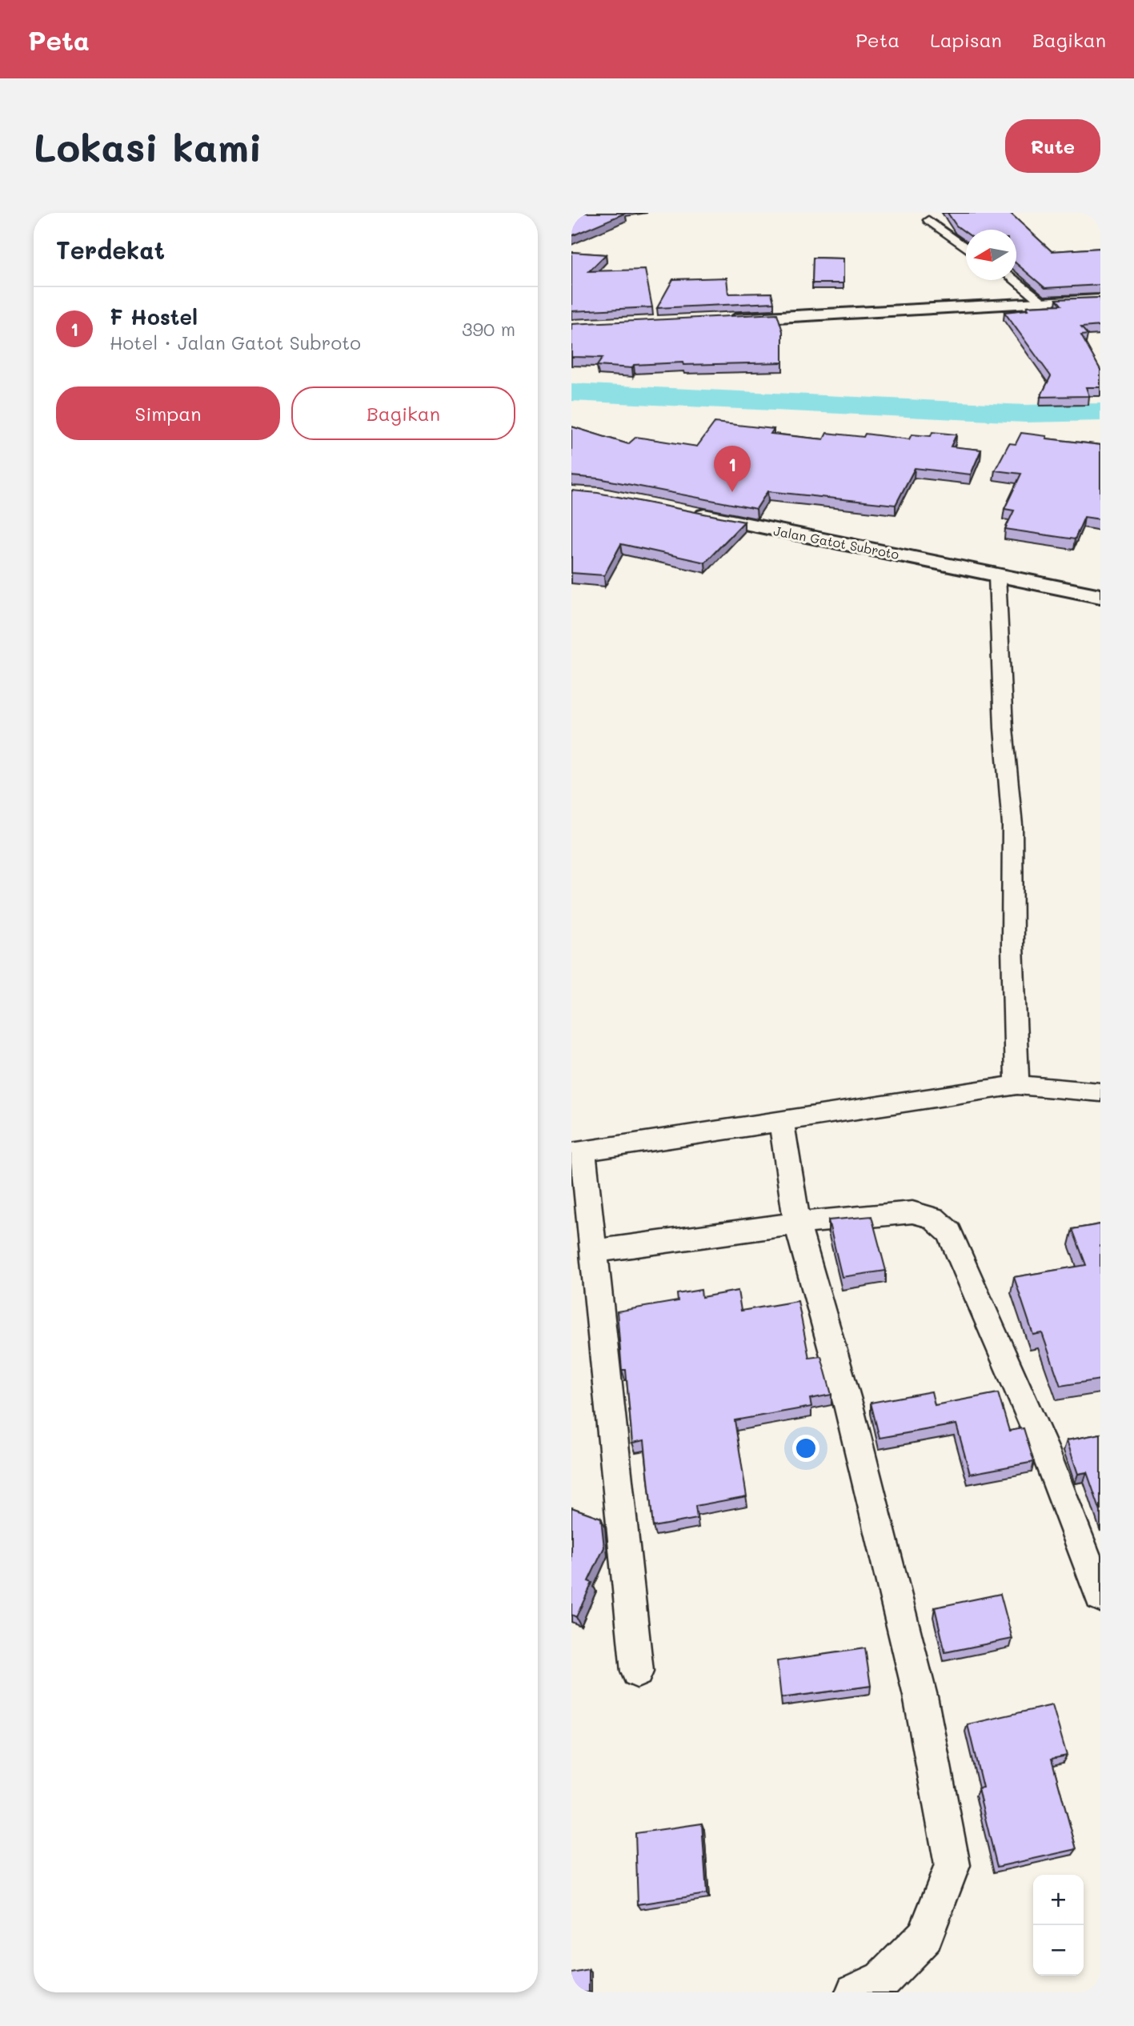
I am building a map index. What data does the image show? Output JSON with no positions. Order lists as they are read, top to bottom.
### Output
{
  "streets": {
    "main road": ["Jalan Gatot Subroto"]
  },
  "north": "left",
  "page": {
    "header": "Peta",
    "nav": ["Peta", "Lapisan", "Bagikan"],
    "buttons": [
      "Rute",
      ["Simpan", "Bagikan"]
    ],
    "title": "Lokasi kami",
    "heading": "Terdekat",
    "list": [
      {
        "mark": "1",
        "name": "F Hostel",
        "note": "Hotel · Jalan Gatot Subroto",
        "value": "390 m"
      }
    ],
    "pins": "1",
    "map_buttons": ["+", "−"]
  }
}
